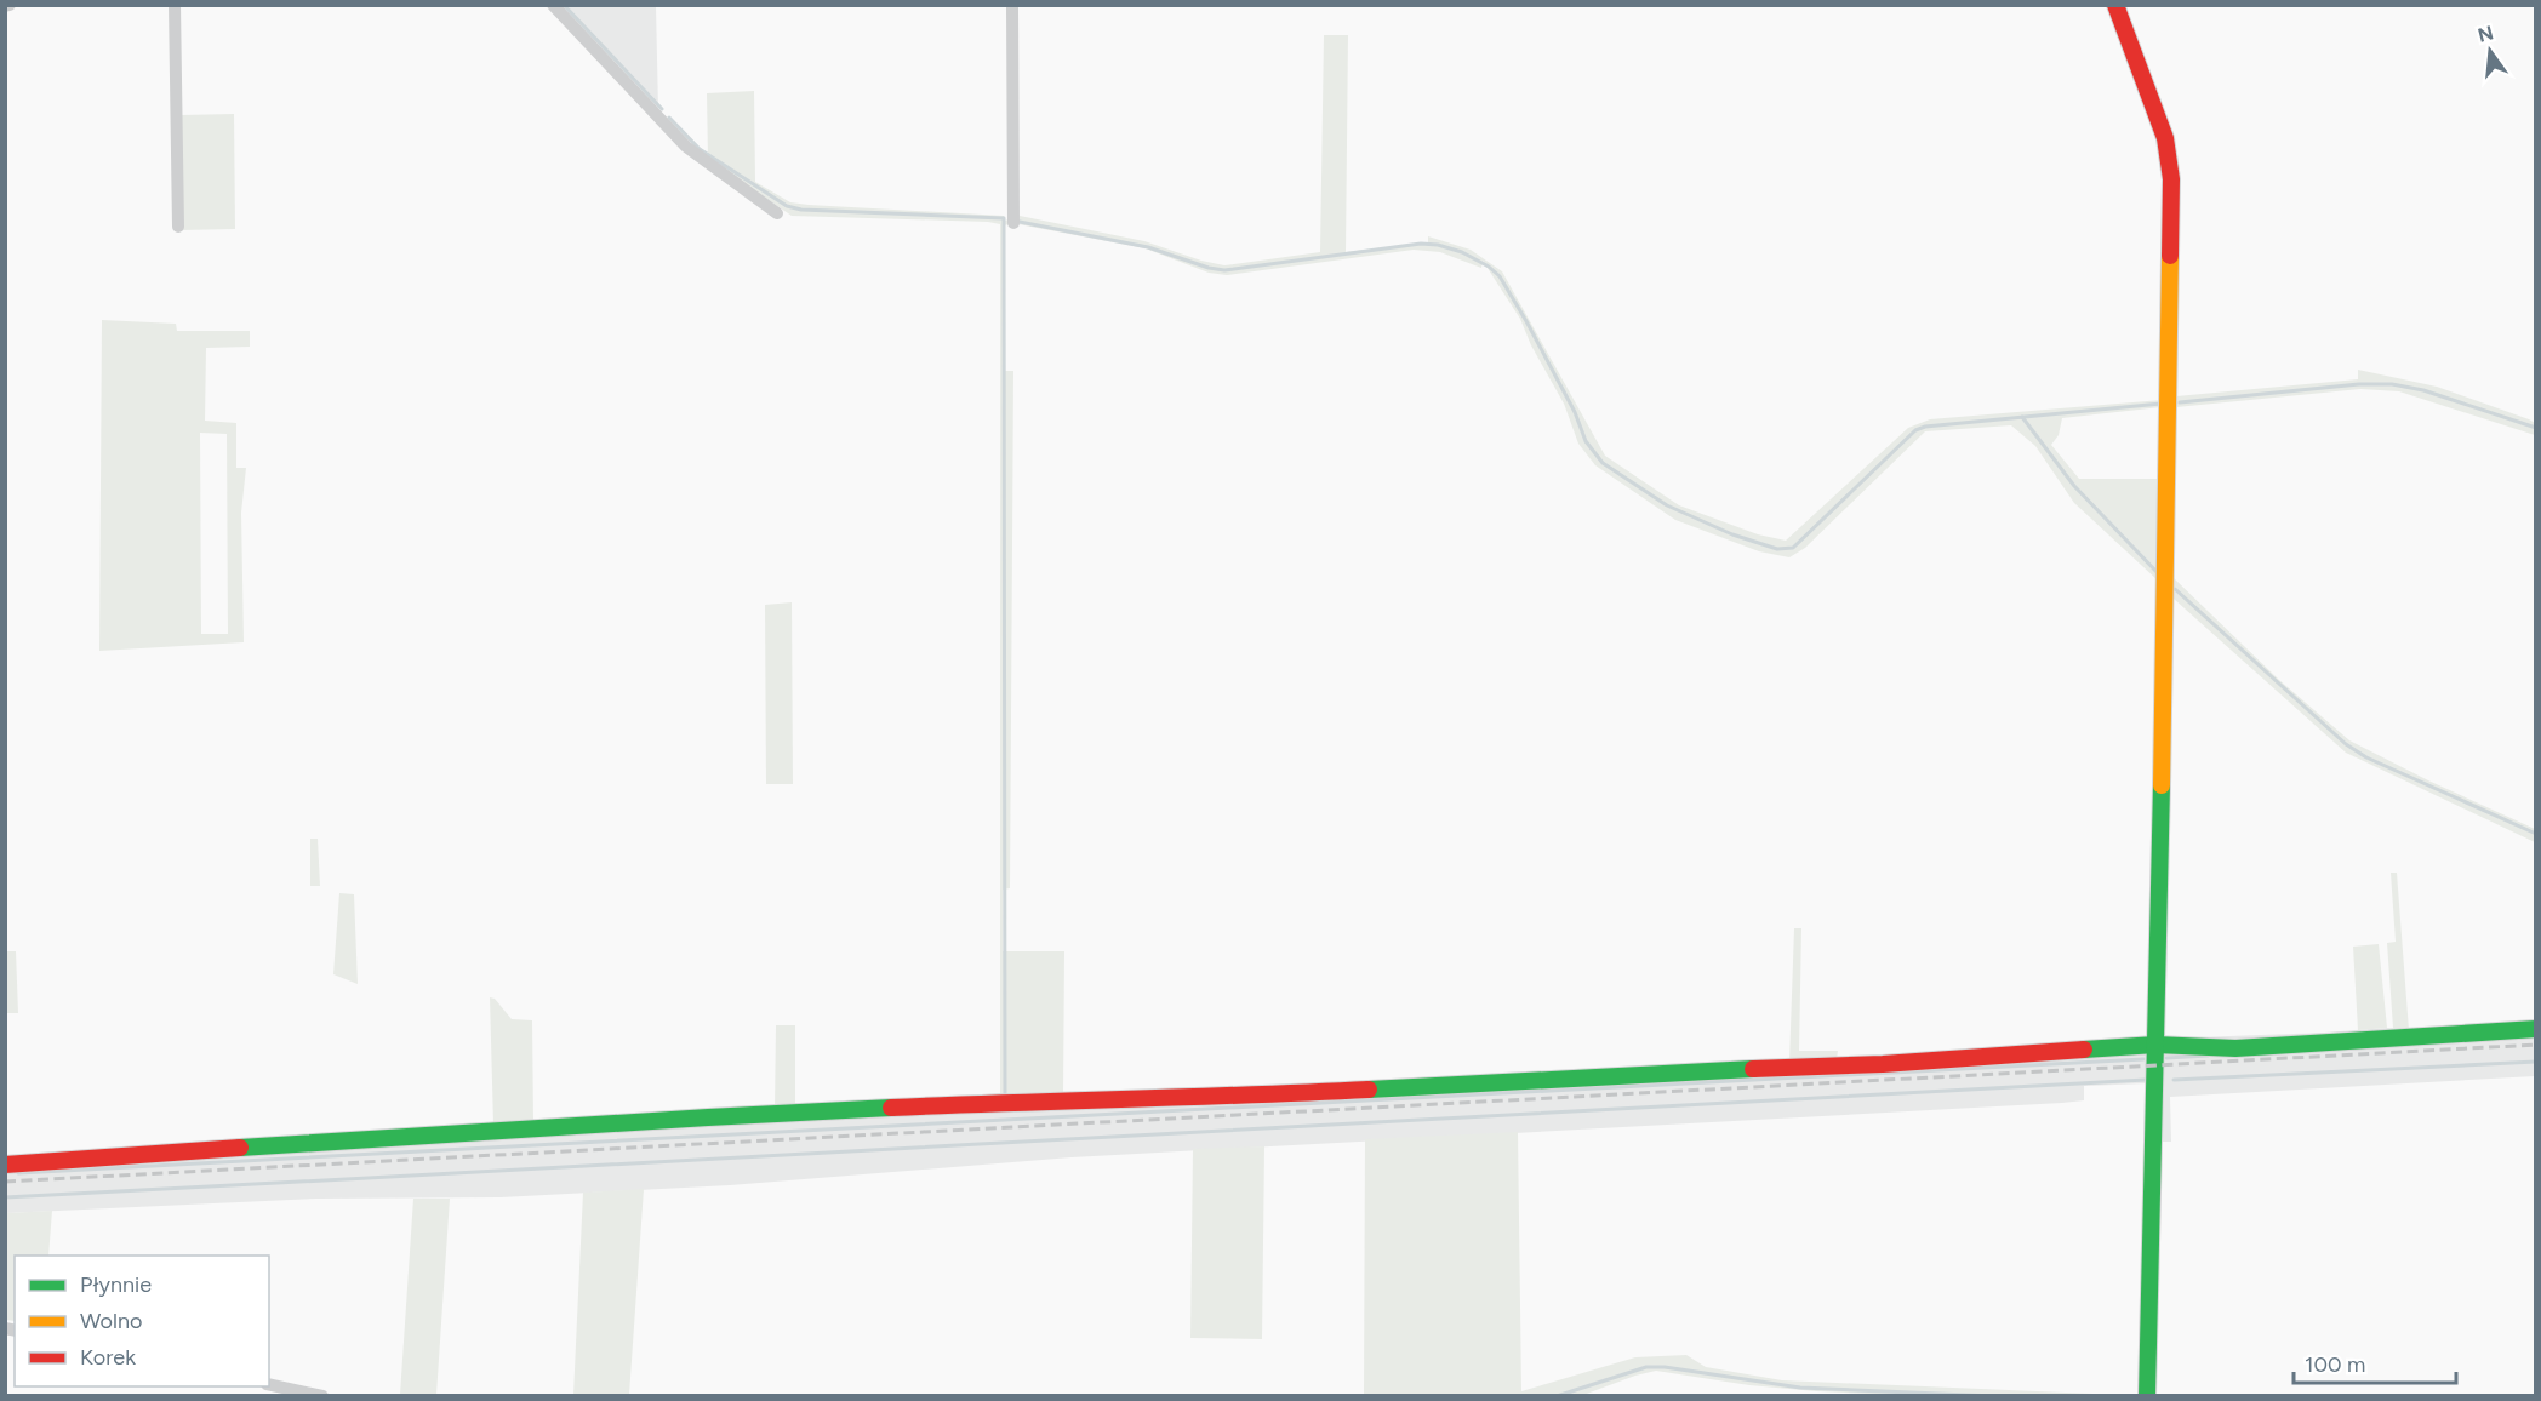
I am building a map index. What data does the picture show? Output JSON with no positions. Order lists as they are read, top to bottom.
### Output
{
  "legend": ["Płynnie", "Wolno", "Korek"],
  "scale_bar": "100 m",
  "north": "top"
}
